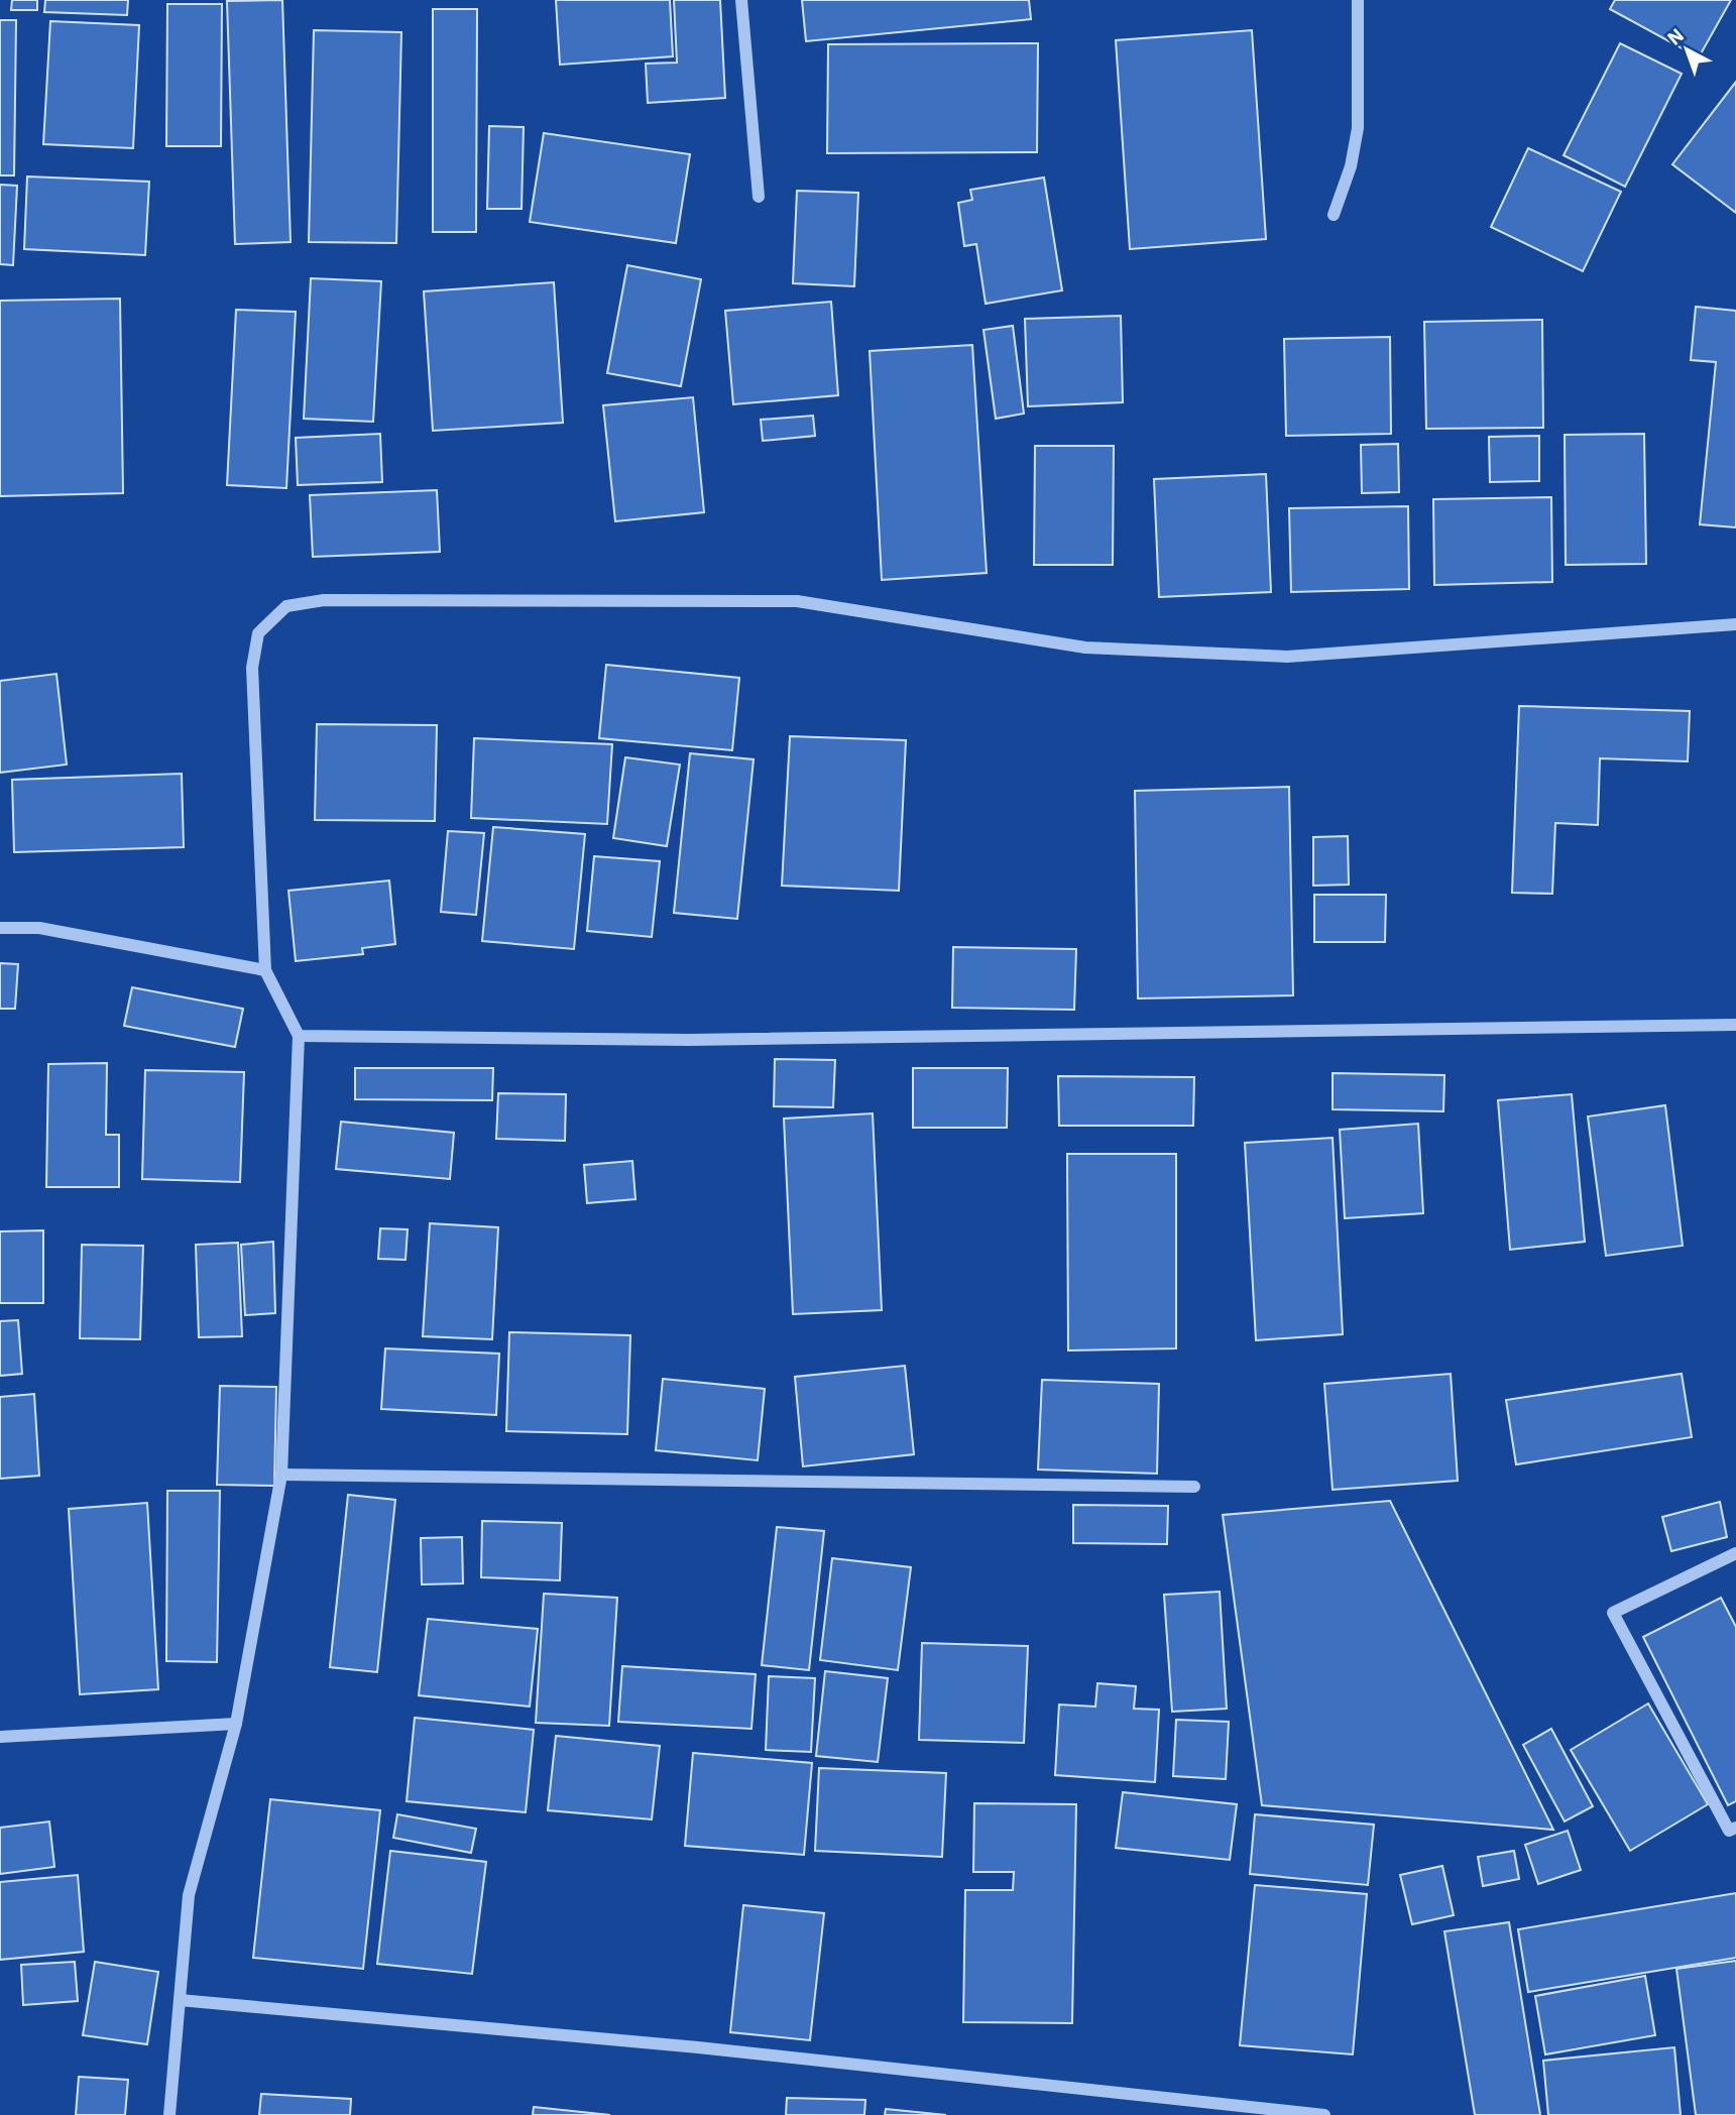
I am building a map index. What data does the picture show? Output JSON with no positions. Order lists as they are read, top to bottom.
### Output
{
  "north": "top left"
}
